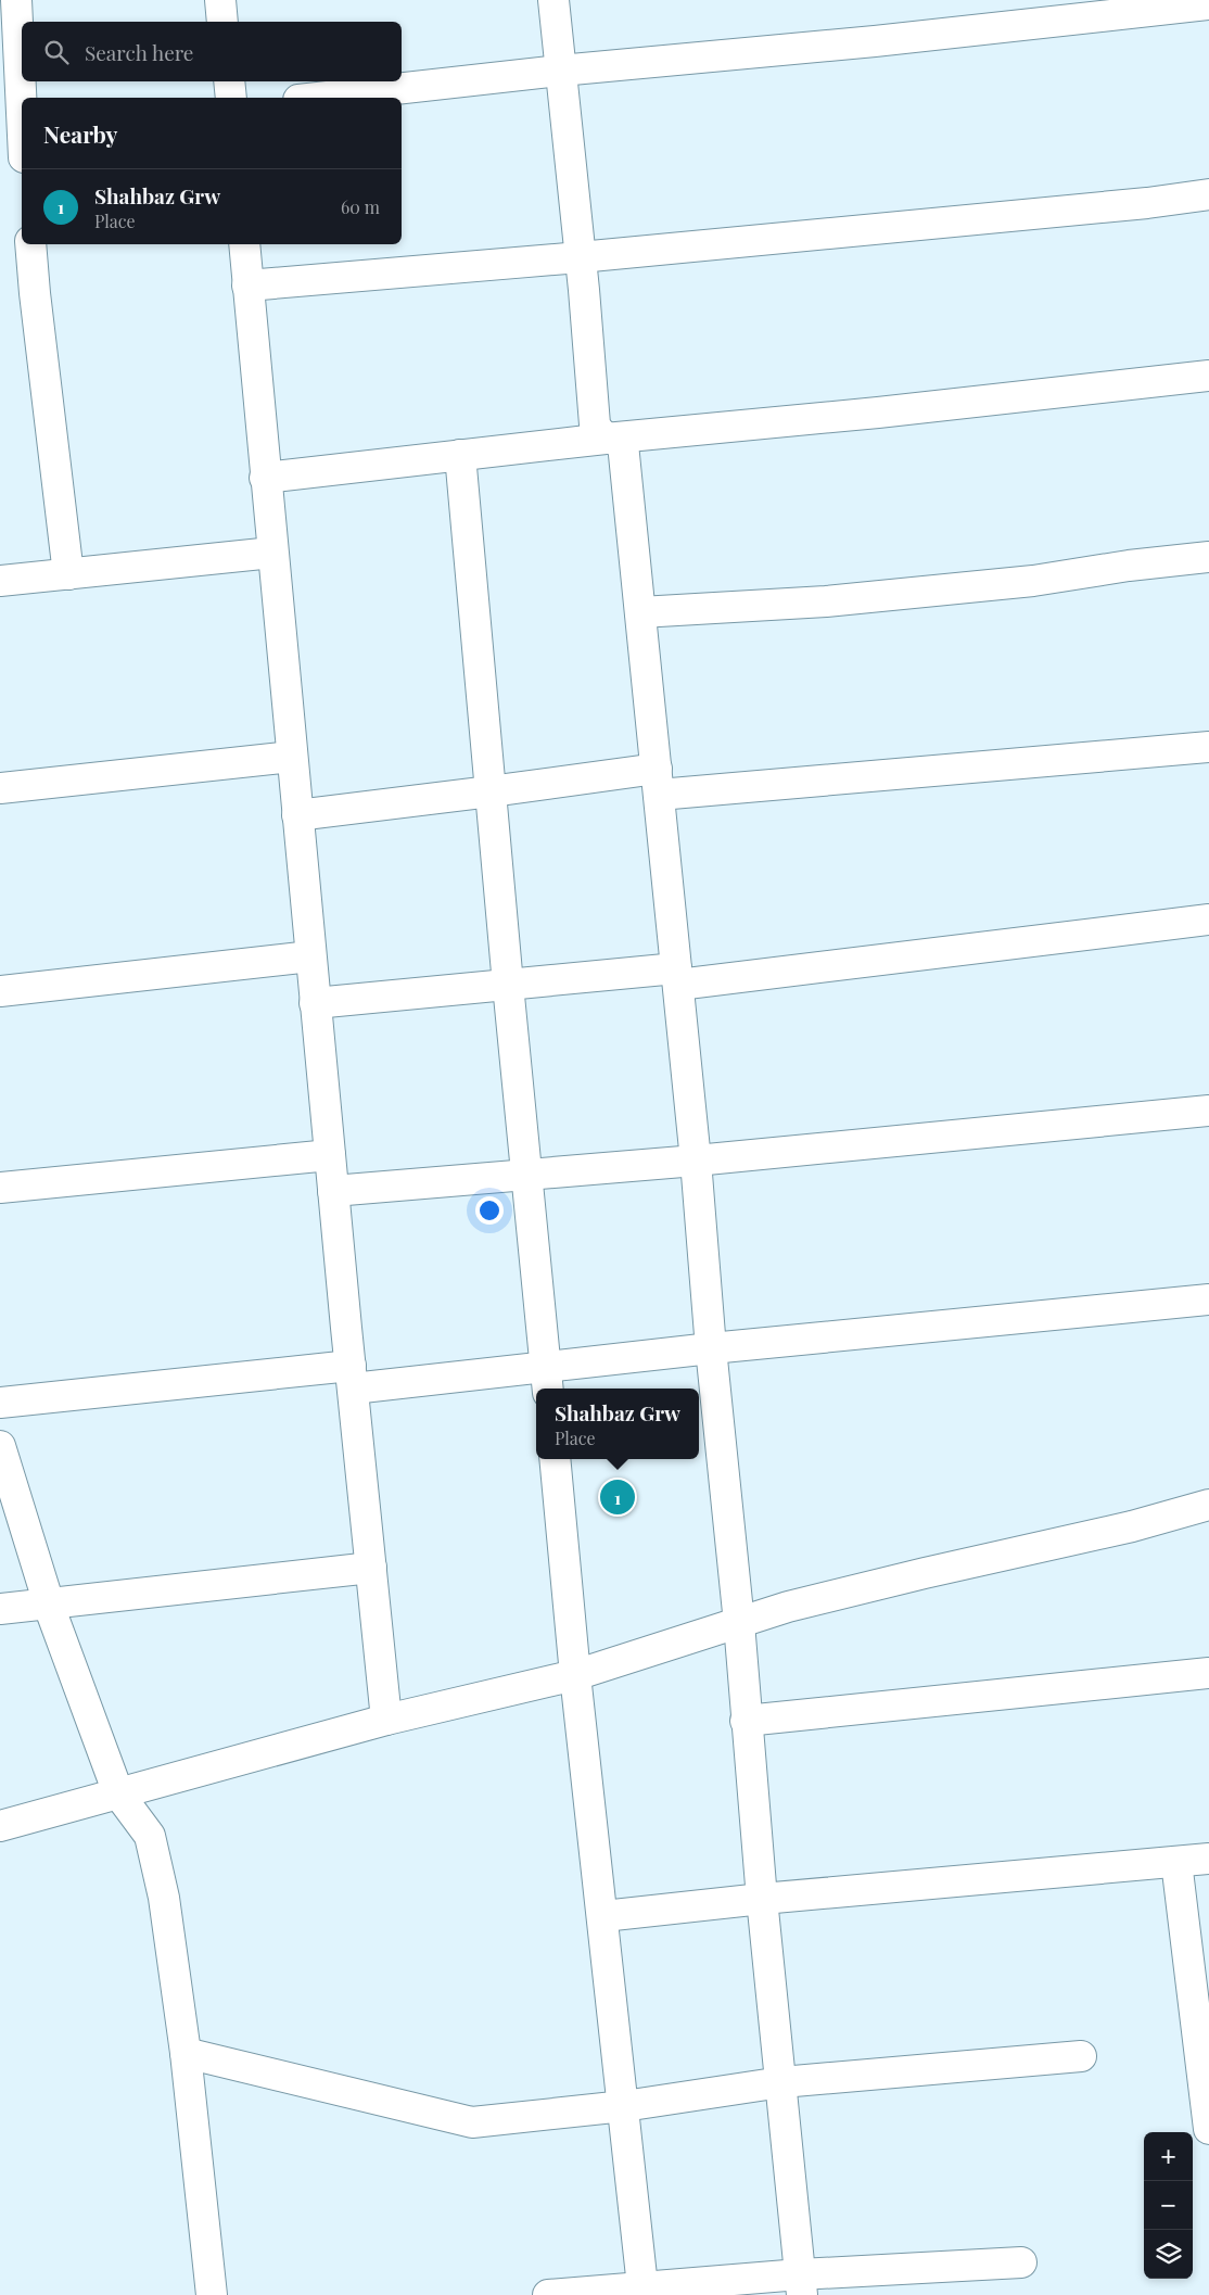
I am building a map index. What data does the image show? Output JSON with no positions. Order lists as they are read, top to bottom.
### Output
{
  "page": {
    "search": "Search here",
    "heading": "Nearby",
    "list": [
      {
        "mark": "1",
        "name": "Shahbaz Grw",
        "note": "Place",
        "value": "60 m"
      }
    ],
    "popup": ["Shahbaz Grw", "Place"],
    "pins": "1",
    "map_buttons": ["+", "−"]
  }
}
